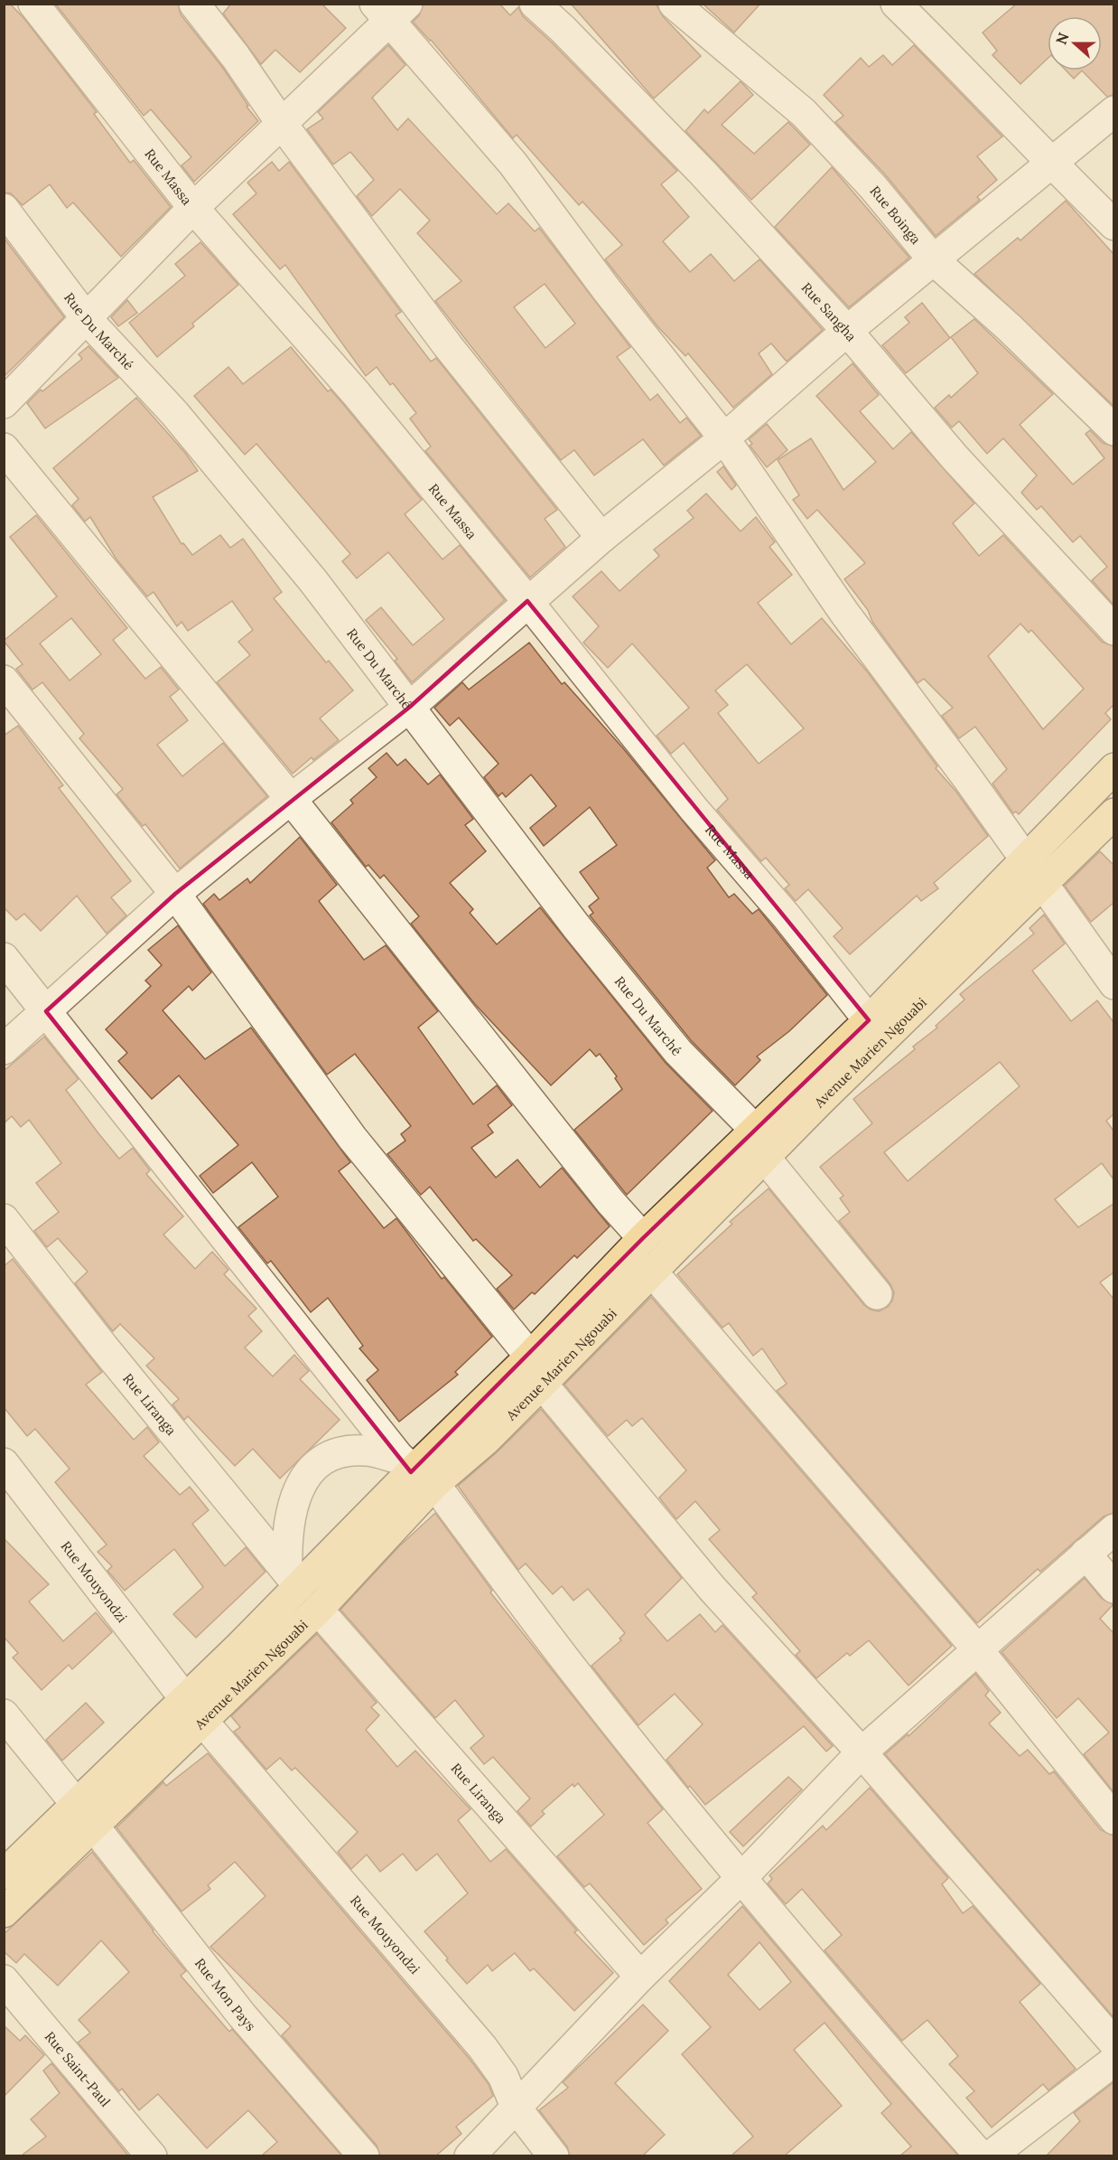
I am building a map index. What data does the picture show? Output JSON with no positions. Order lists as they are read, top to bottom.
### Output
{
  "streets": {
    "main road": ["Avenue Marien Ngouabi"],
    "street": [
      "Rue Massa",
      "Rue Boinga",
      "Rue Sangha",
      "Rue Du Marché",
      "Rue Liranga",
      "Rue Mouyondzi",
      "Rue Mon Pays",
      "Rue Saint-Paul"
    ]
  },
  "crossings": [
    ["Avenue Marien Ngouabi", "Rue Liranga"],
    ["Avenue Marien Ngouabi", "Rue Mouyondzi"],
    ["Avenue Marien Ngouabi", "Rue Mon Pays"]
  ],
  "north": "left"
}
